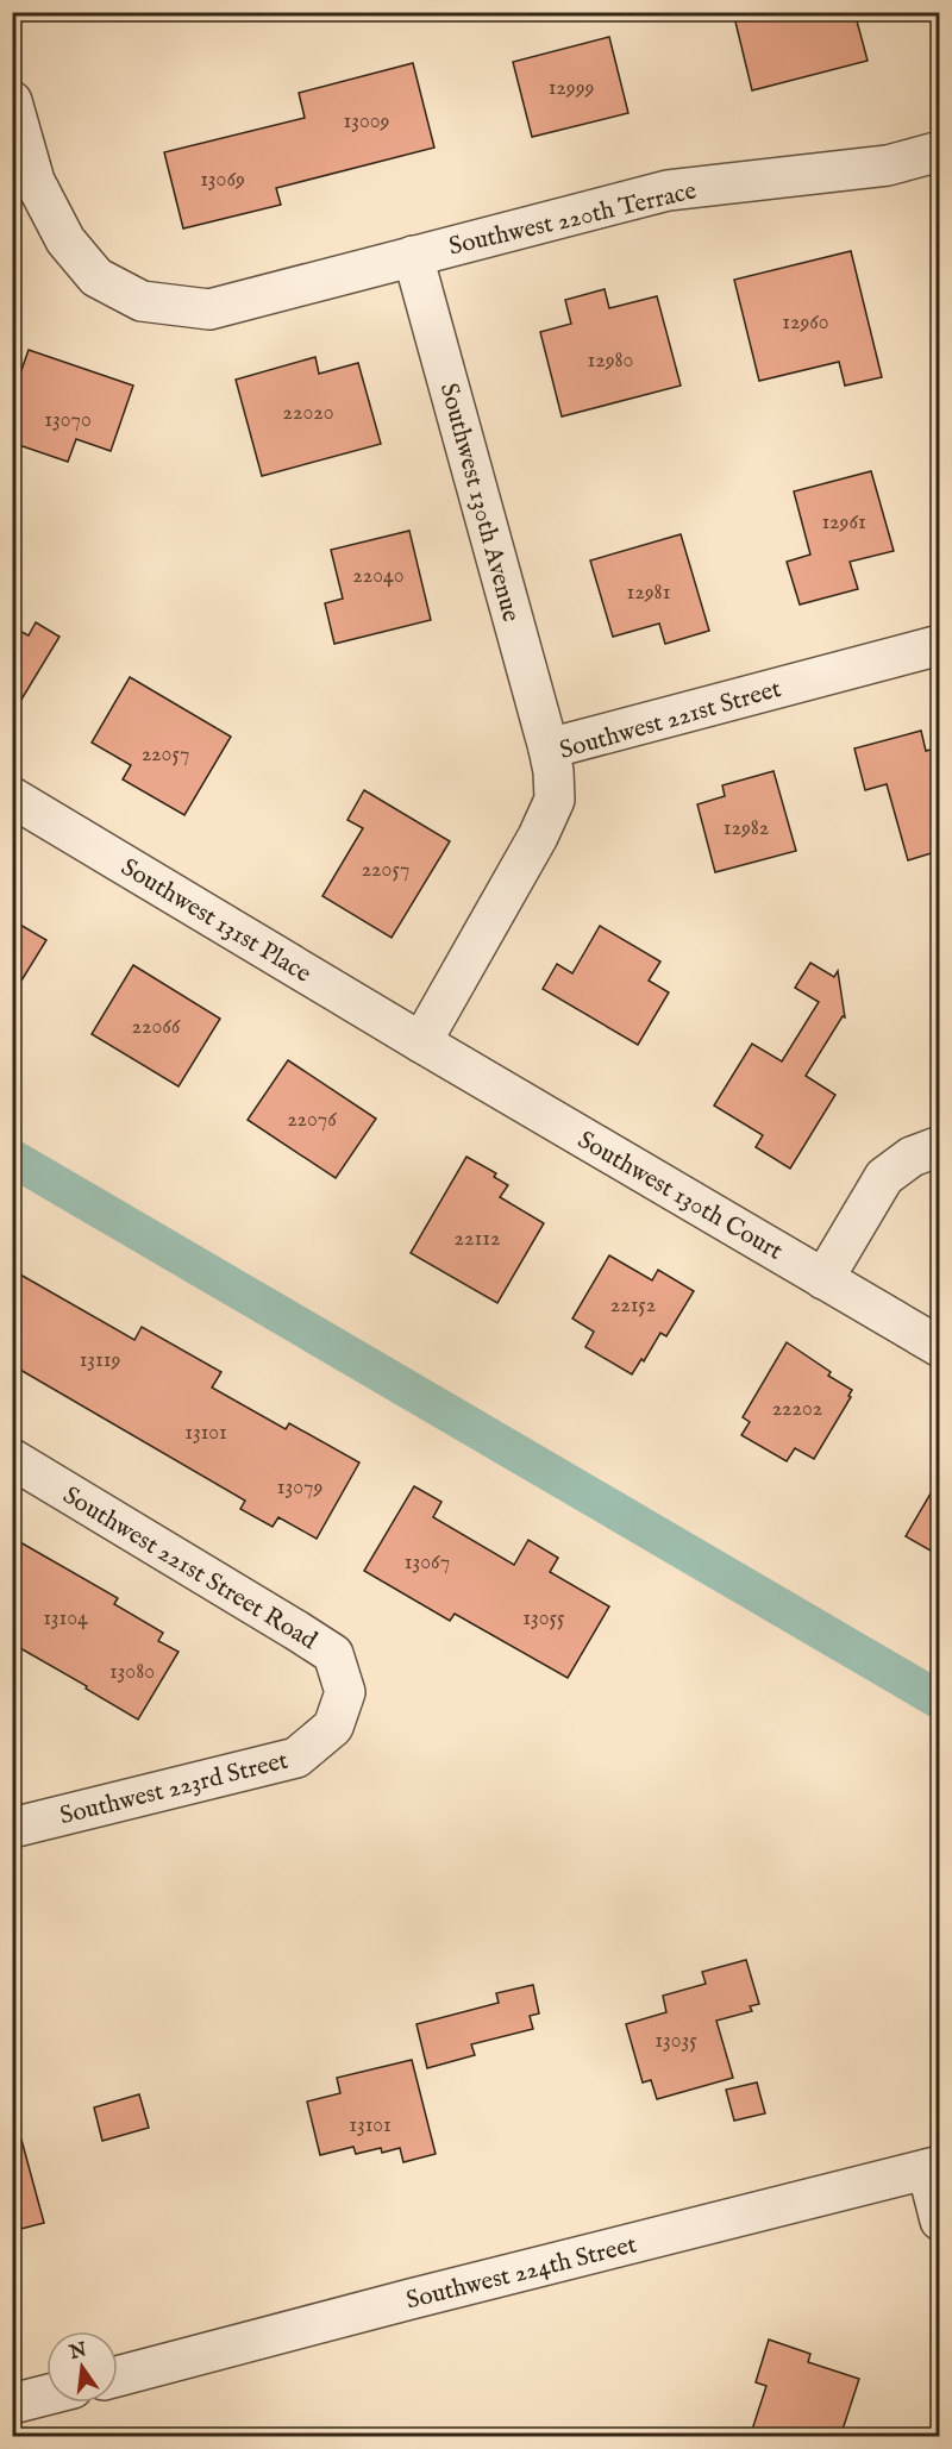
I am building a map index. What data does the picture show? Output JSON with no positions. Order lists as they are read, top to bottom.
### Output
{
  "streets": {
    "street": [
      "Southwest 220th Terrace",
      "Southwest 130th Avenue",
      "Southwest 221st Street",
      "Southwest 131st Place",
      "Southwest 130th Court",
      "Southwest 221st Street Road",
      "Southwest 223rd Street",
      "Southwest 224th Street"
    ]
  },
  "crossings": [
    ["Southwest 220th Terrace", "Southwest 130th Avenue"],
    ["Southwest 130th Avenue", "Southwest 221st Street"],
    ["Southwest 221st Street", "Southwest 131st Place"],
    ["Southwest 221st Street", "Southwest 130th Court"],
    ["Southwest 131st Place", "Southwest 130th Court"],
    ["Southwest 221st Street Road", "Southwest 223rd Street"]
  ],
  "house_numbers": [
    "12999",
    "13009",
    "13069",
    "12960",
    "12980",
    "22020",
    "13070",
    "12961",
    "22040",
    "12981",
    "22057",
    "12982",
    "22057",
    "22066",
    "22076",
    "22112",
    "22152",
    "13119",
    "22202",
    "13101",
    "13079",
    "13067",
    "13104",
    "13055",
    "13080",
    "13035",
    "13101"
  ],
  "north": "top"
}
